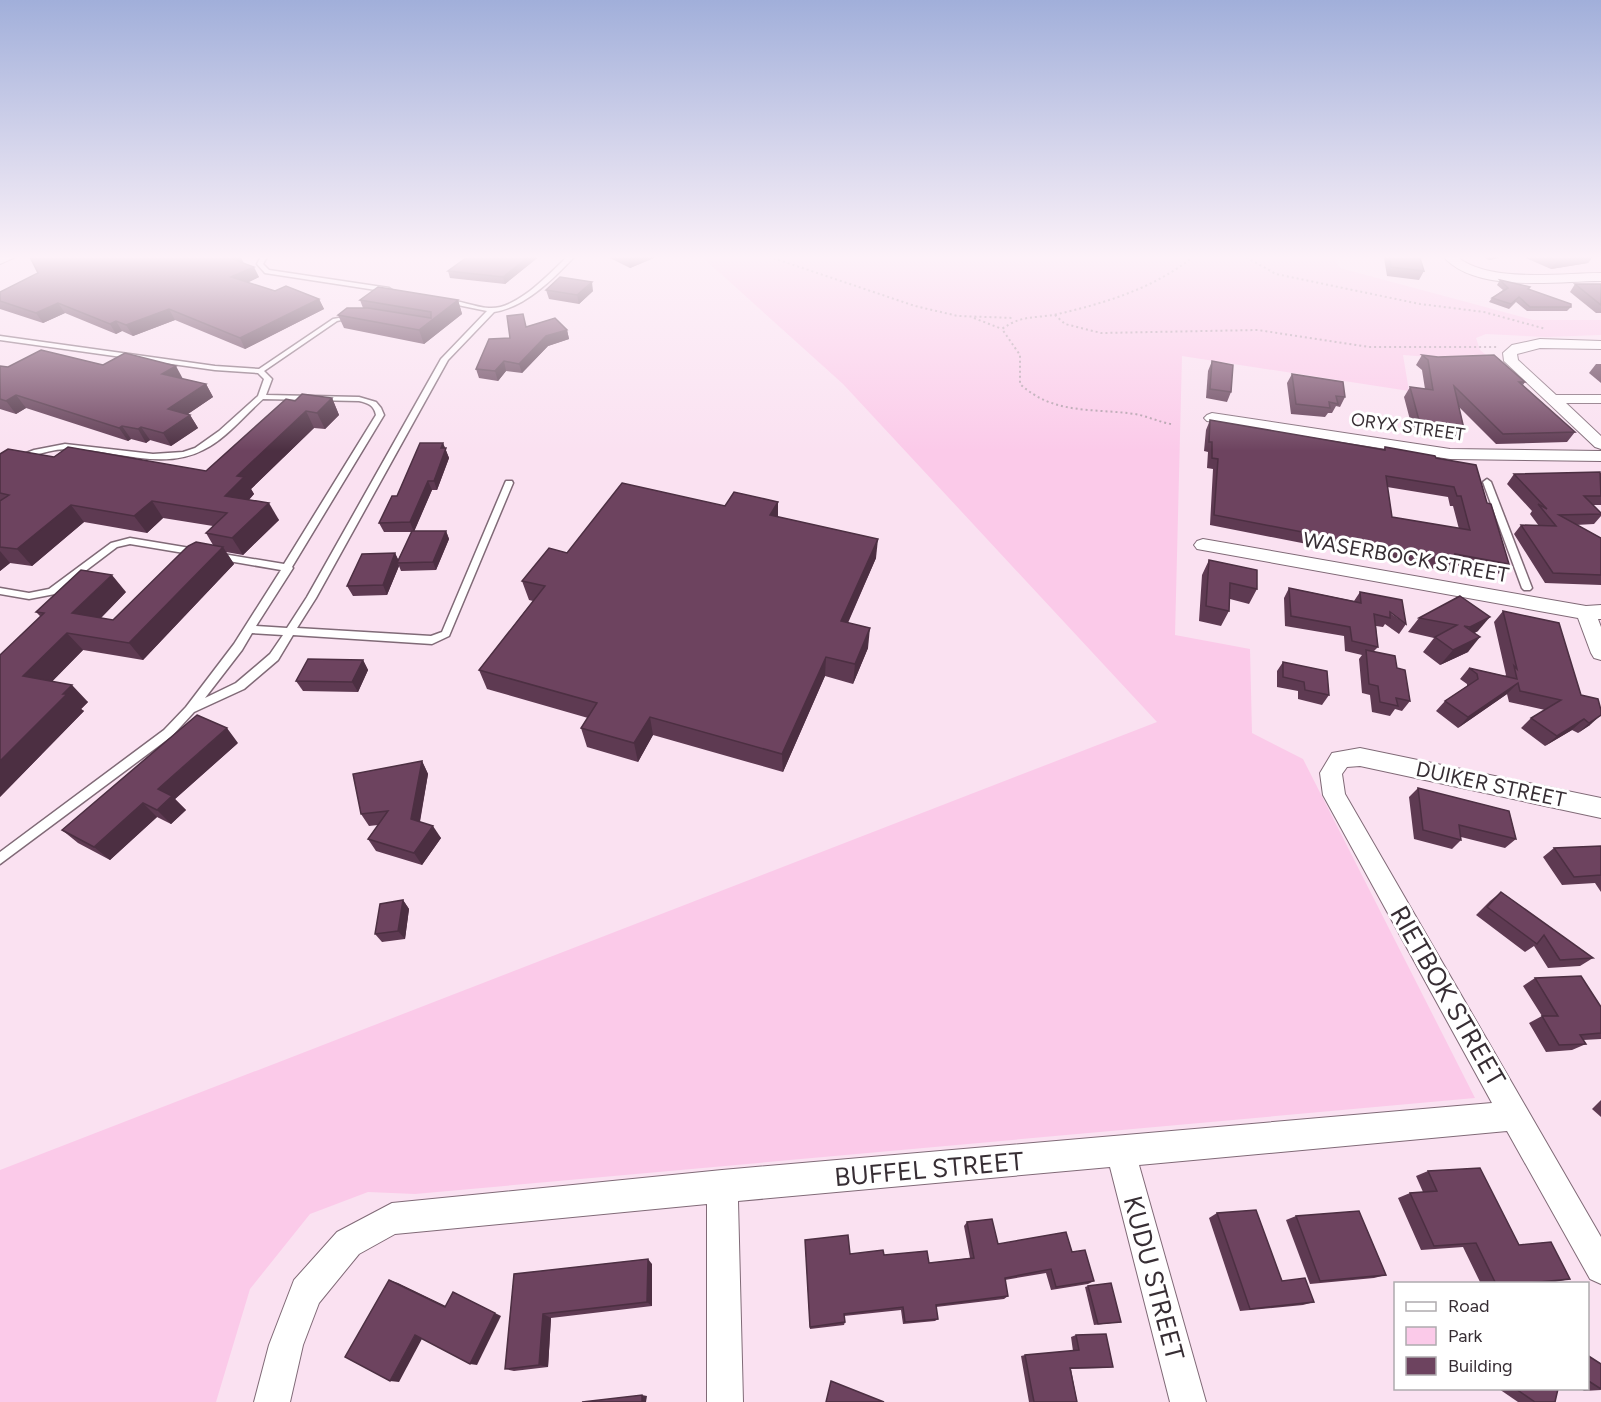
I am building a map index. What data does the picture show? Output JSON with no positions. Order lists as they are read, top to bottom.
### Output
{
  "streets": {
    "street": [
      "ORYX STREET",
      "WASERBOCK STREET",
      "DUIKER STREET",
      "RIETBOK STREET",
      "BUFFEL STREET",
      "KUDU STREET"
    ]
  },
  "crossings": [
    ["DUIKER STREET", "RIETBOK STREET"],
    ["RIETBOK STREET", "BUFFEL STREET"],
    ["BUFFEL STREET", "KUDU STREET"]
  ],
  "legend": ["Road", "Park", "Building"]
}
